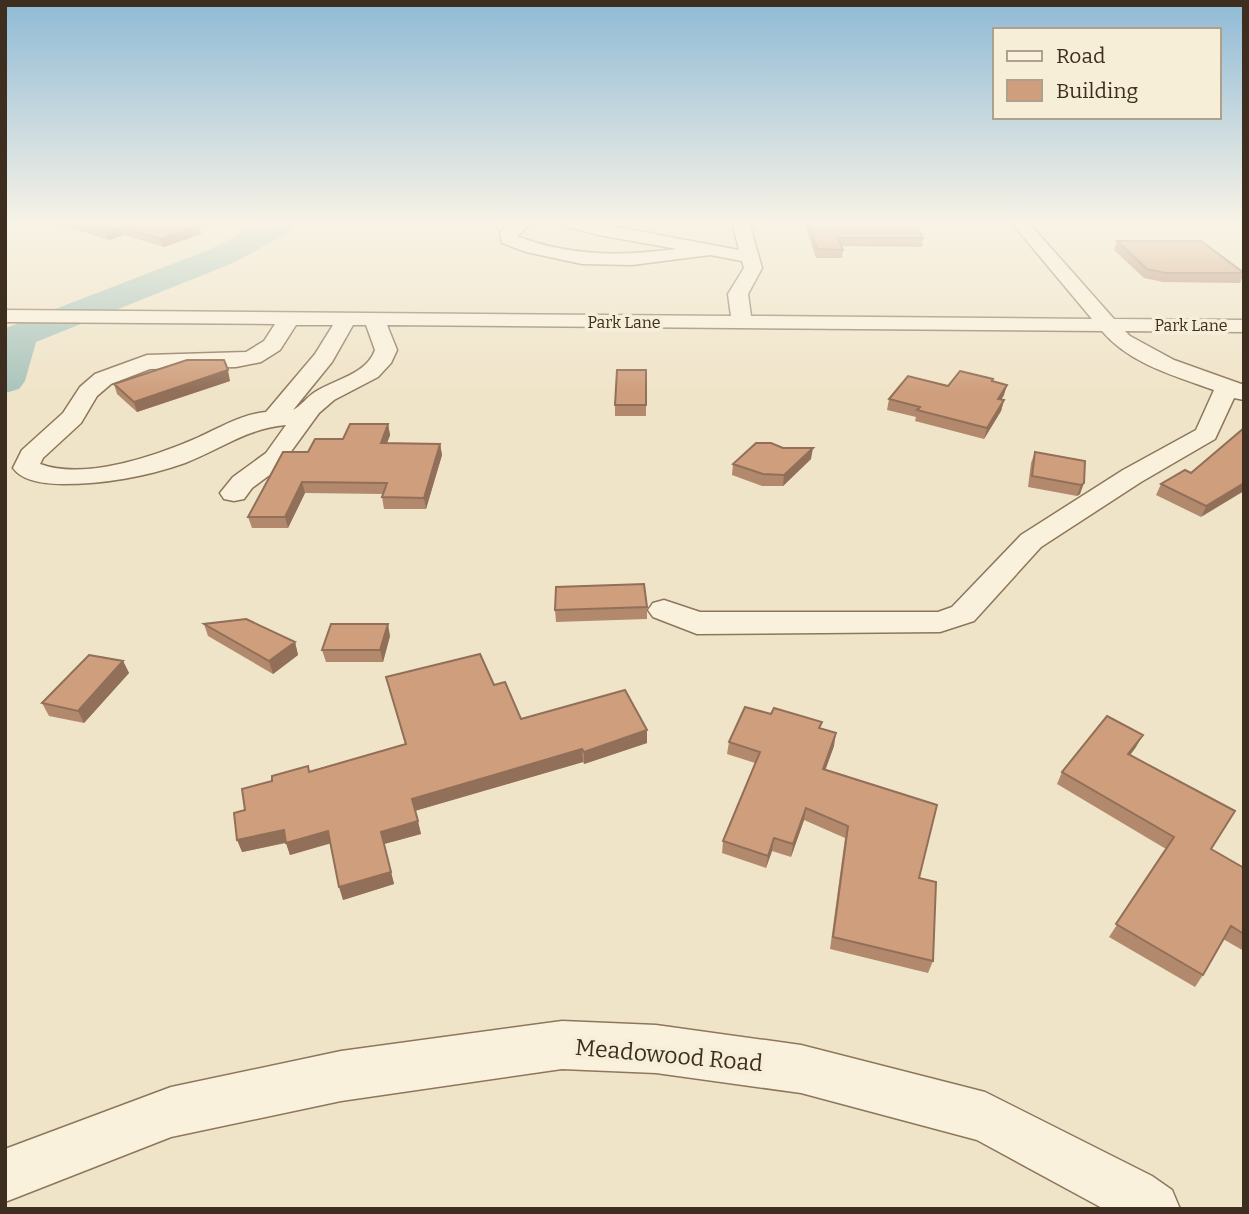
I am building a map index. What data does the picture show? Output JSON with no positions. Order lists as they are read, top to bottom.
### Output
{
  "streets": {
    "street": ["Park Lane", "Meadowood Road"]
  },
  "legend": ["Road", "Building"]
}
